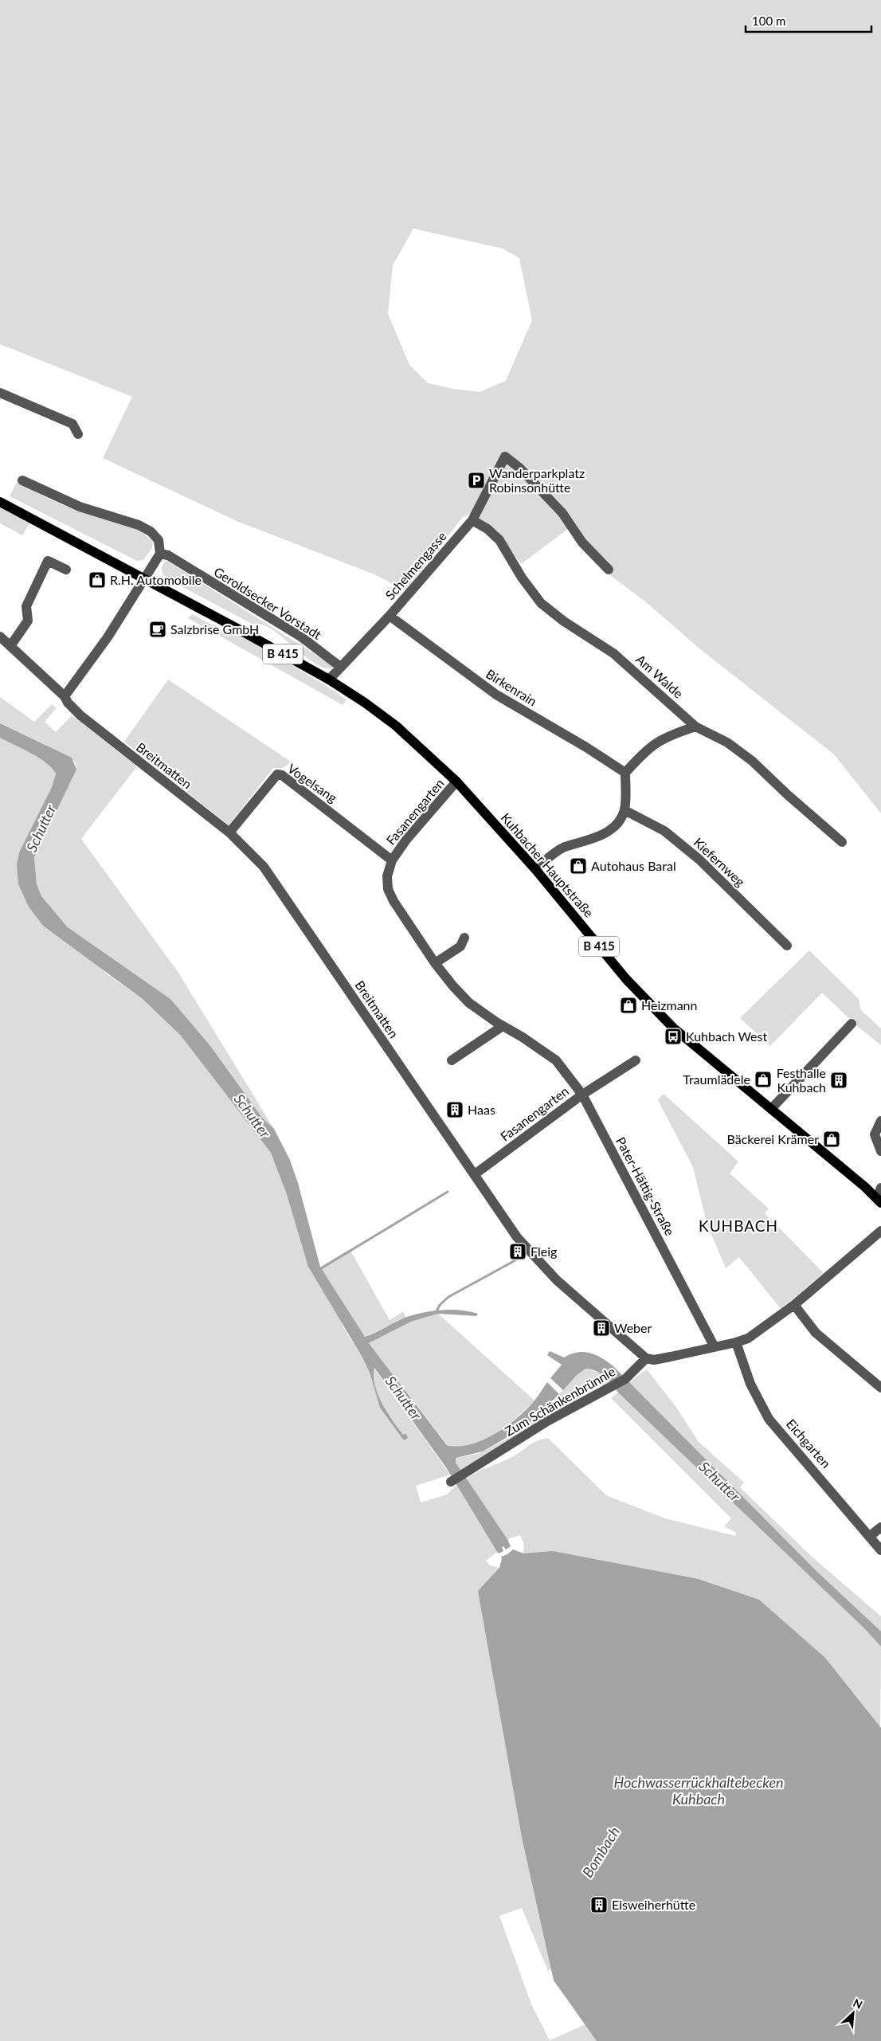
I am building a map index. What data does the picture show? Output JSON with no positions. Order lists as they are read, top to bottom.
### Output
{
  "streets": {
    "main road": ["B 415", "Kuhbacher Hauptstraße"],
    "street": [
      "Schelmengasse",
      "Geroldsecker Vorstadt",
      "Am Walde",
      "Birkenrain",
      "Breitmatten",
      "Vogelsang",
      "Fasanengarten",
      "Kiefernweg",
      "Pater-Hättig-Straße",
      "Zum Schänkenbrünnle",
      "Eichgarten"
    ]
  },
  "crossings": [
    ["Schelmengasse", "Geroldsecker Vorstadt"],
    ["Schelmengasse", "B 415"],
    ["Schelmengasse", "Am Walde"],
    ["Schelmengasse", "Birkenrain"],
    ["Schelmengasse", "Kuhbacher Hauptstraße"],
    ["B 415", "Kuhbacher Hauptstraße"],
    ["Breitmatten", "Vogelsang"],
    ["Breitmatten", "Fasanengarten"],
    ["Breitmatten", "Zum Schänkenbrünnle"],
    ["Vogelsang", "Fasanengarten"],
    ["Fasanengarten", "Kuhbacher Hauptstraße"],
    ["Fasanengarten", "Pater-Hättig-Straße"]
  ],
  "districts": ["KUHBACH"],
  "water": ["Schutter", "Hochwasserrückhaltebecken Kuhbach", "Bombach"],
  "places": {
    "parking": ["Wanderparkplatz Robinsonhütte"],
    "shop": [
      "R.H. Automobile",
      "Autohaus Baral",
      "Heizmann",
      "Traumlädele",
      "Bäckerei Krämer"
    ],
    "cafe": ["Salzbrise GmbH"],
    "bus stop": ["Kuhbach West"],
    "building": [
      "Festhalle Kuhbach",
      "Haas",
      "Fleig",
      "Weber",
      "Eisweiherhütte"
    ]
  },
  "scale_bar": "100 m",
  "north": "top right"
}
